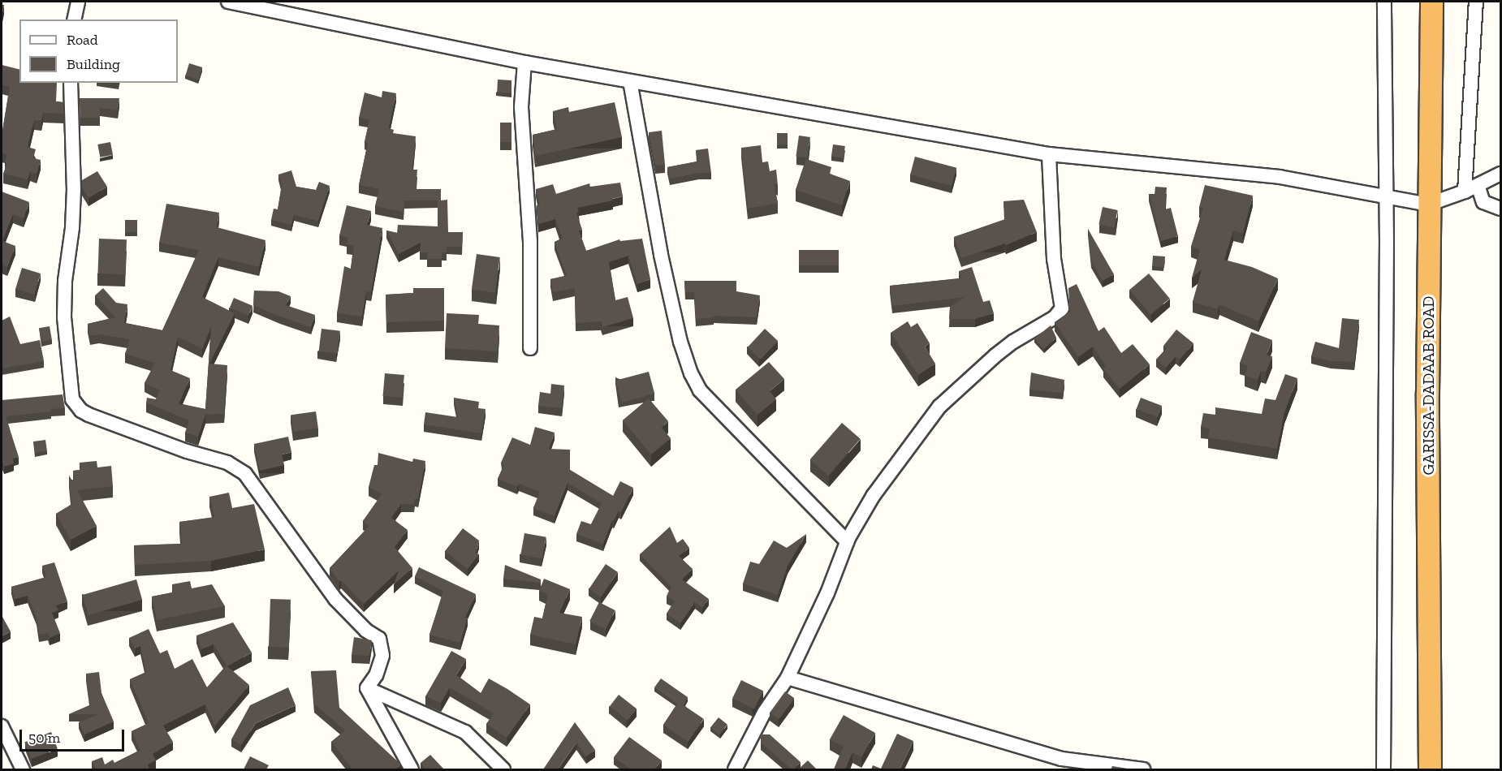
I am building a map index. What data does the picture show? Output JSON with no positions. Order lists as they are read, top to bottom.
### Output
{
  "streets": {
    "highway": ["GARISSA-DADAAB ROAD"]
  },
  "legend": ["Road", "Building"],
  "scale_bar": "50 m"
}
